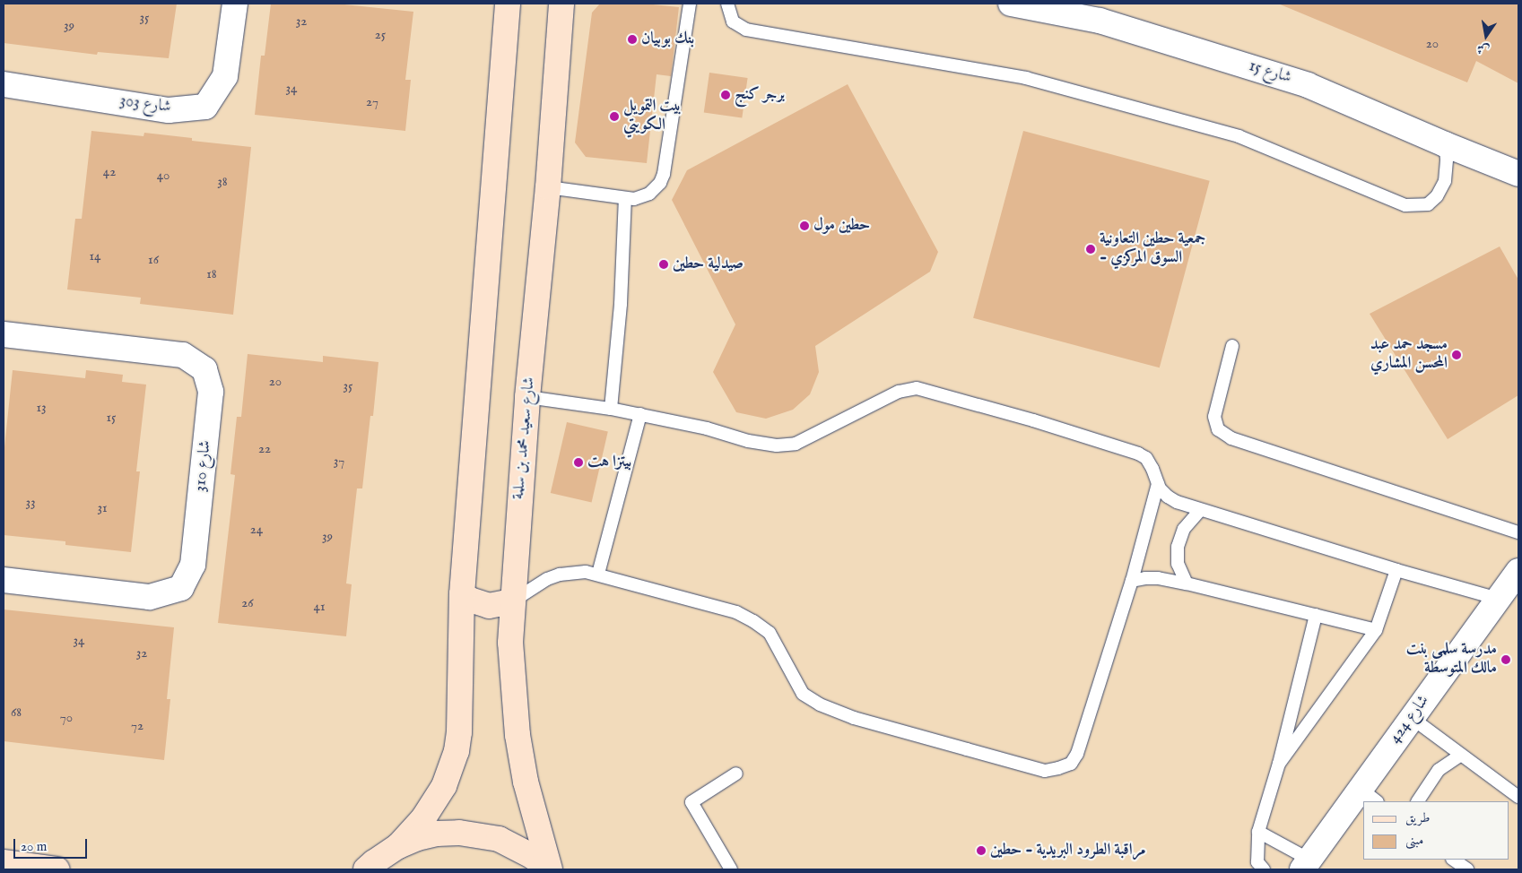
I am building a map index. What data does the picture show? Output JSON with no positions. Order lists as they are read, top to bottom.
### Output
{
  "streets": {
    "street": [
      "شارع 15",
      "شارع 303",
      "شارع سعيد محمد بن سلمة",
      "شارع 310",
      "شارع 424"
    ]
  },
  "places": [
    "بنك بوبيان",
    "برجر كنج",
    "بيت التمويل الكويتي",
    "حطين مول",
    "جمعية حطين التعاونية - السوق المركزي",
    "صيدلية حطين",
    "مسجد حمد عبد المحسن المشاري",
    "بيتزا هت",
    "مدرسة سلمى بنت مالك المتوسطة",
    "مراقبة الطرود البريدية - حطين"
  ],
  "house_numbers": [
    "35",
    "32",
    "39",
    "25",
    "20",
    "34",
    "27",
    "42",
    "40",
    "38",
    "14",
    "16",
    "18",
    "20",
    "35",
    "13",
    "15",
    "22",
    "37",
    "33",
    "31",
    "24",
    "39",
    "26",
    "41",
    "34",
    "32",
    "68",
    "70",
    "72"
  ],
  "legend": ["طريق", "مبنى"],
  "scale_bar": "20 m",
  "north": "bottom"
}
